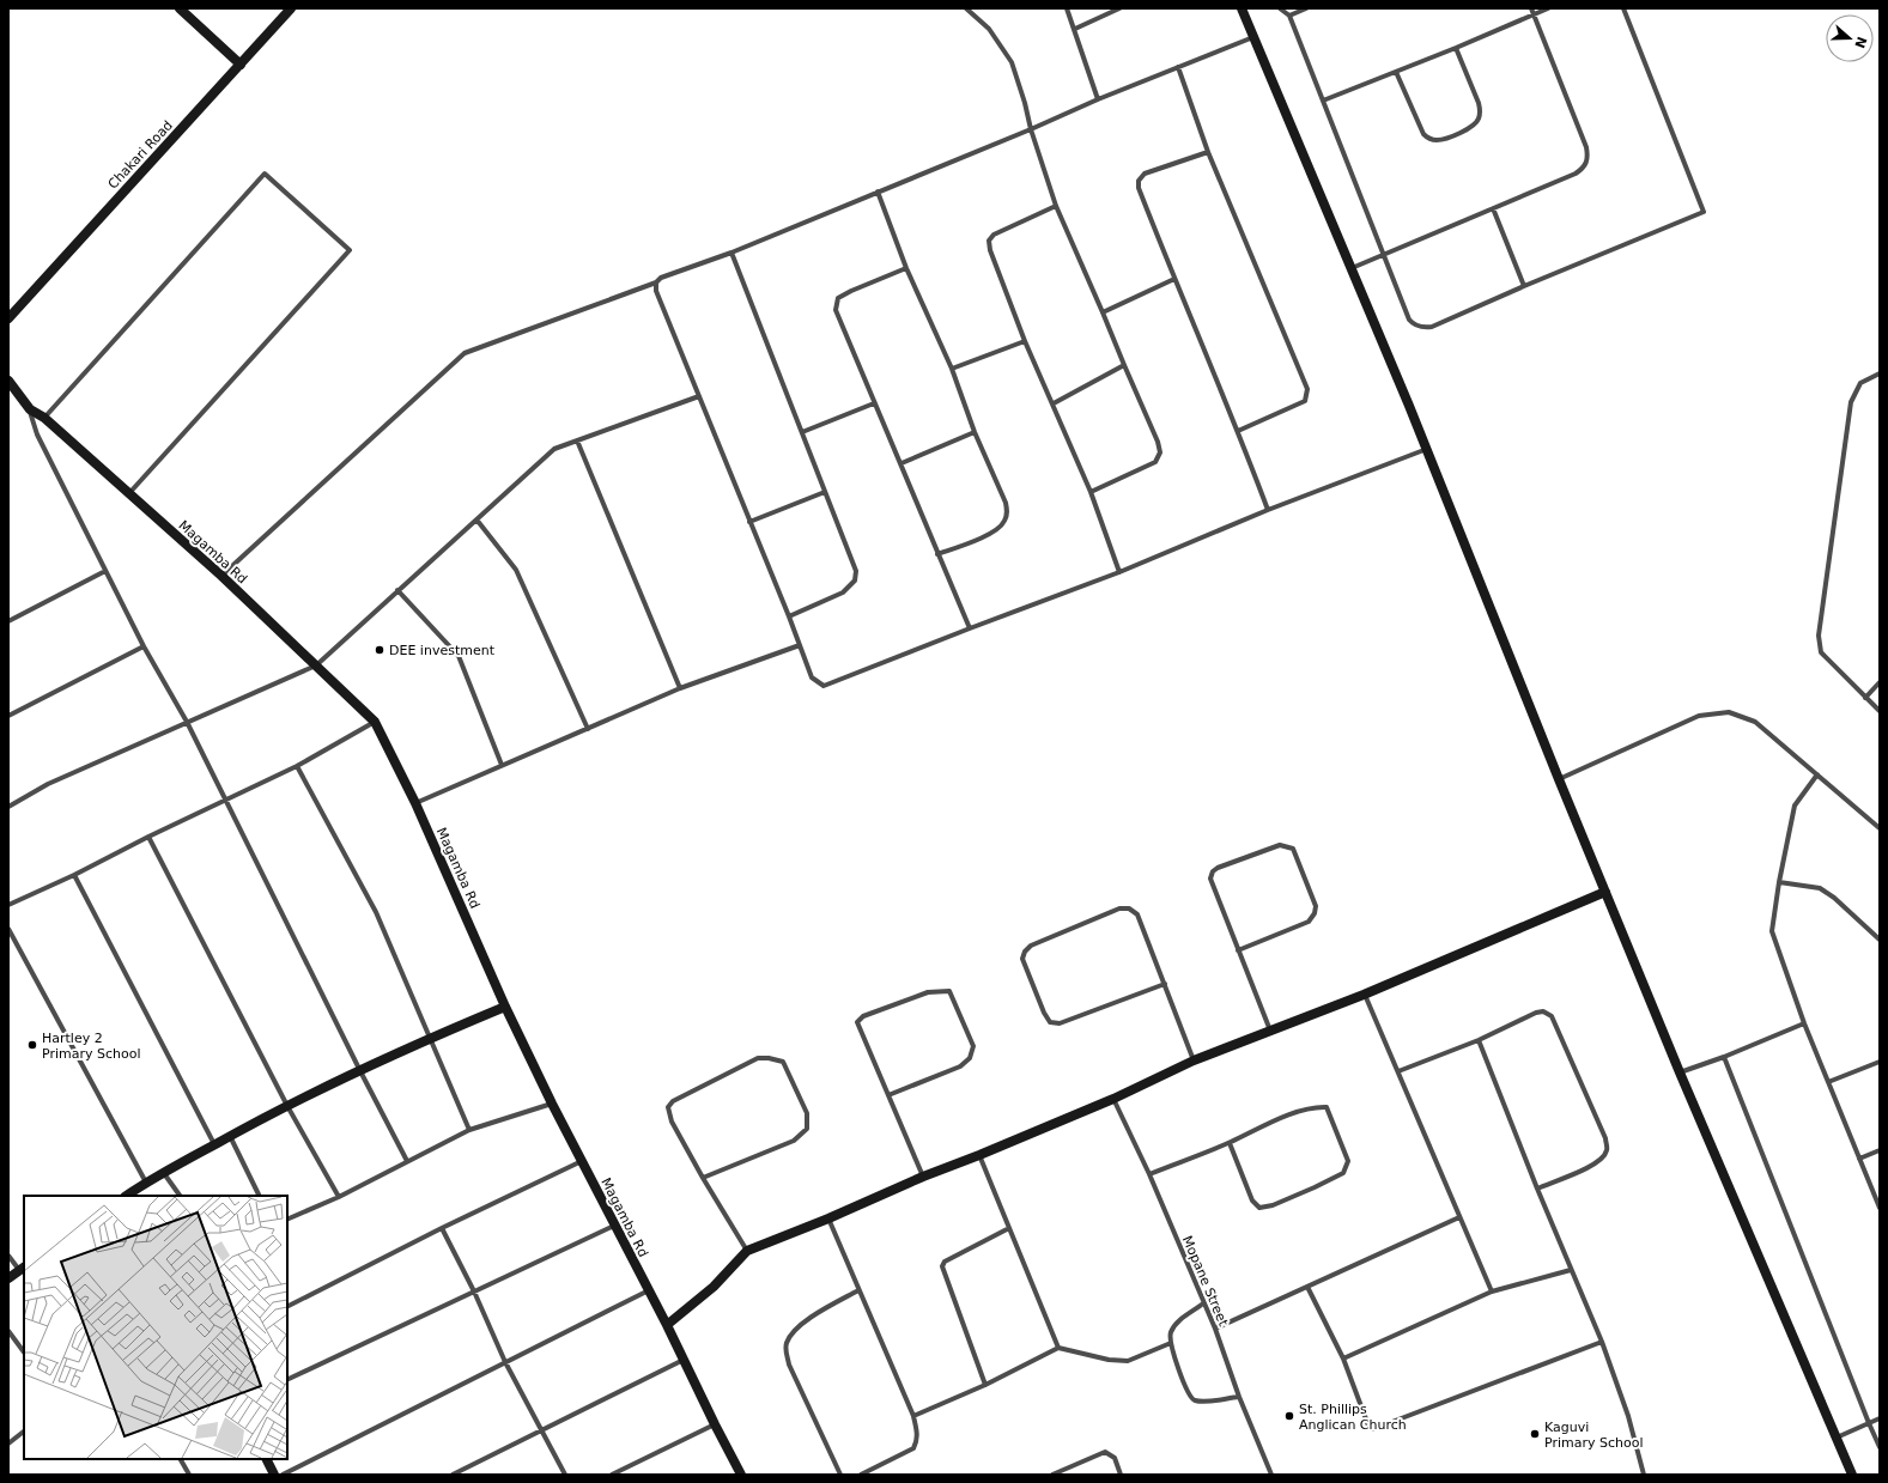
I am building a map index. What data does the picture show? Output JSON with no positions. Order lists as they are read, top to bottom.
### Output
{
  "streets": {
    "street": ["Chakari Road", "Magamba Rd", "Mopane Street"]
  },
  "places": [
    "DEE investment",
    "Hartley 2 Primary School",
    "St. Phillips Anglican Church",
    "Kaguvi Primary School"
  ],
  "north": "right"
}
